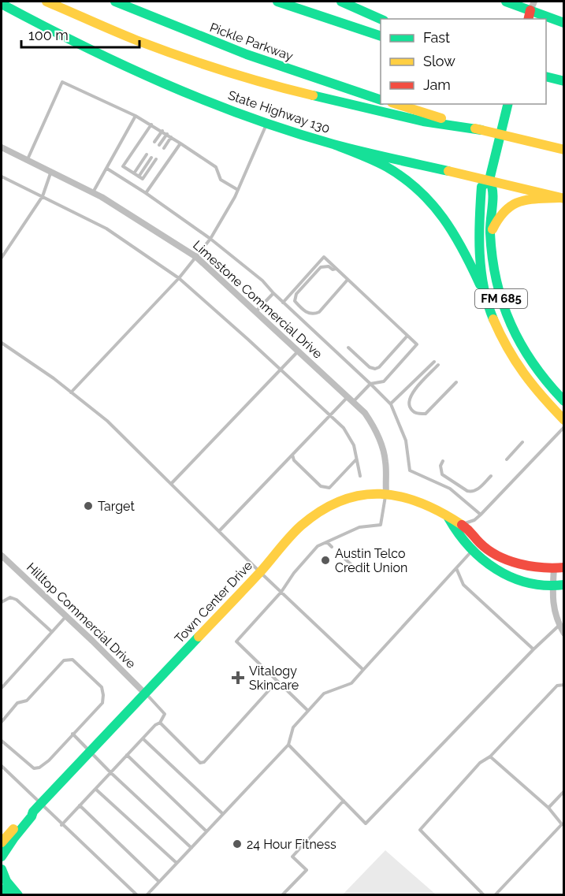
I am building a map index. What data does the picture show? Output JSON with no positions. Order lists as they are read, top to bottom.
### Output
{
  "streets": {
    "main road": [
      "Pickle Parkway",
      "State Highway 130",
      "FM 685",
      "Town Center Drive"
    ],
    "street": ["Limestone Commercial Drive", "Hilltop Commercial Drive"]
  },
  "crossings": [
    ["State Highway 130", "FM 685"],
    ["Limestone Commercial Drive", "Town Center Drive"],
    ["Town Center Drive", "Hilltop Commercial Drive"]
  ],
  "places": {
    "other": ["Target", "Austin Telco Credit Union", "24 Hour Fitness"],
    "health": ["Vitalogy Skincare"]
  },
  "legend": ["Fast", "Slow", "Jam"],
  "scale_bar": "100 m"
}
